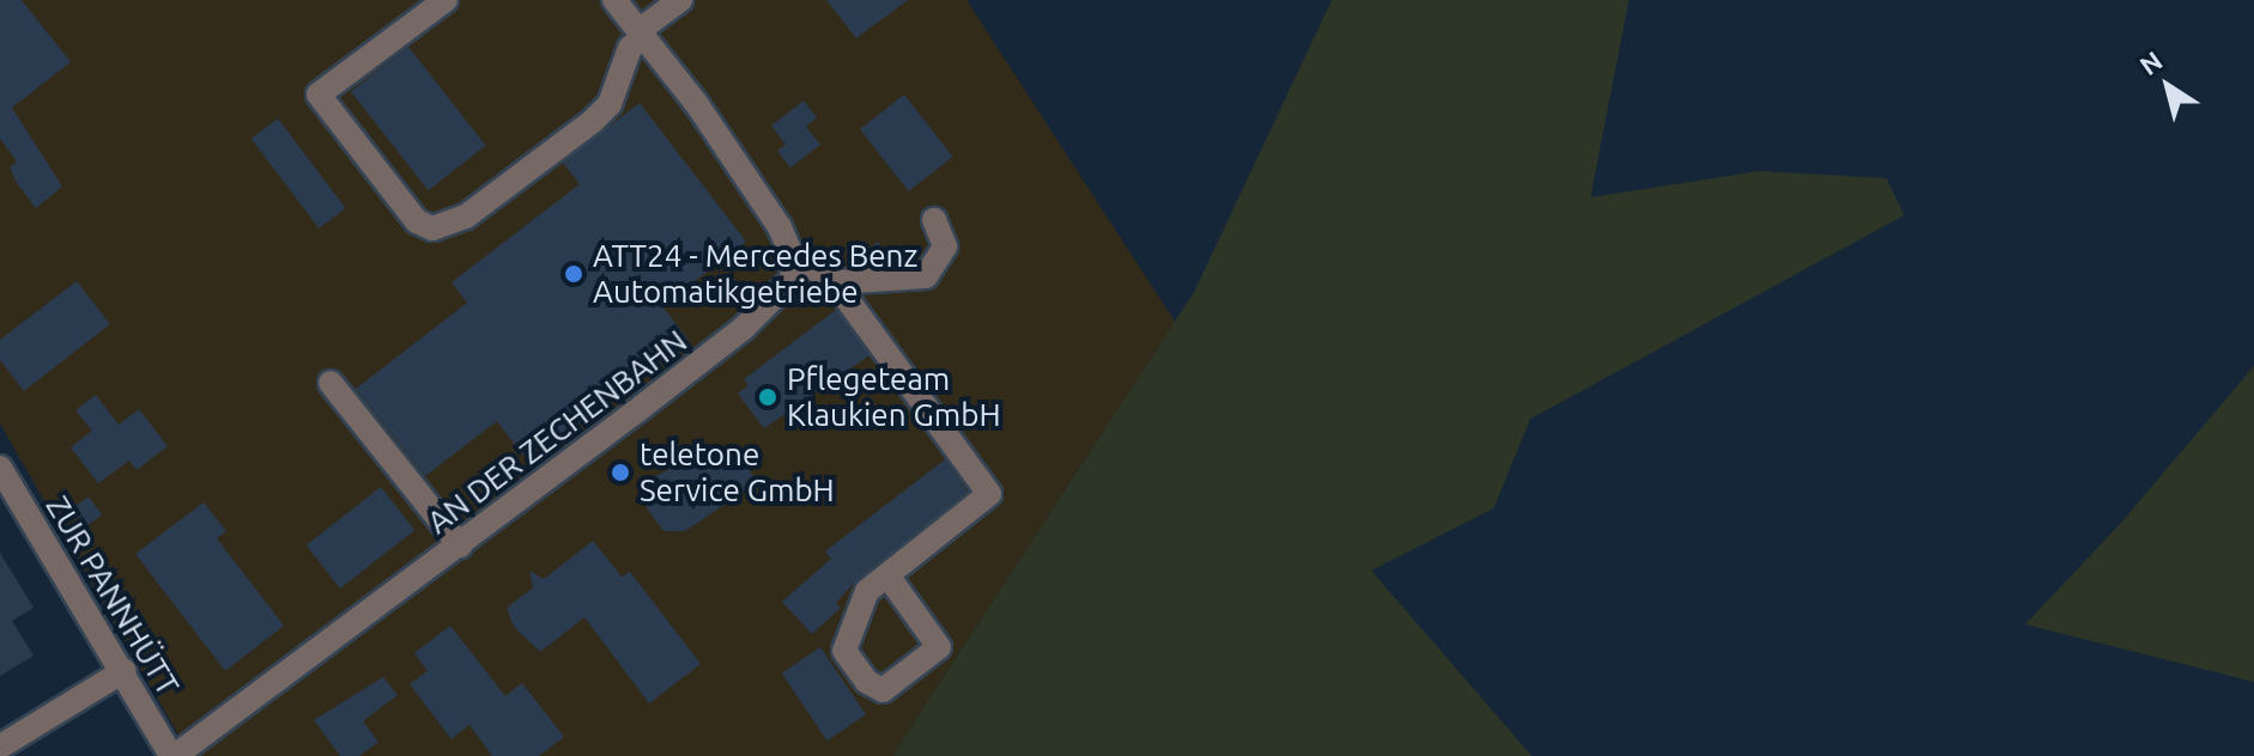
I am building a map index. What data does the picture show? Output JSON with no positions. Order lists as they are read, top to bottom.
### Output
{
  "streets": {
    "street": ["AN DER ZECHENBAHN", "ZUR PANNHÜTT"]
  },
  "crossings": [
    ["AN DER ZECHENBAHN", "ZUR PANNHÜTT"]
  ],
  "places": ["ATT24 - Mercedes Benz Automatikgetriebe", "Pflegeteam Klaukien GmbH", "teletone Service GmbH"],
  "north": "top left"
}
